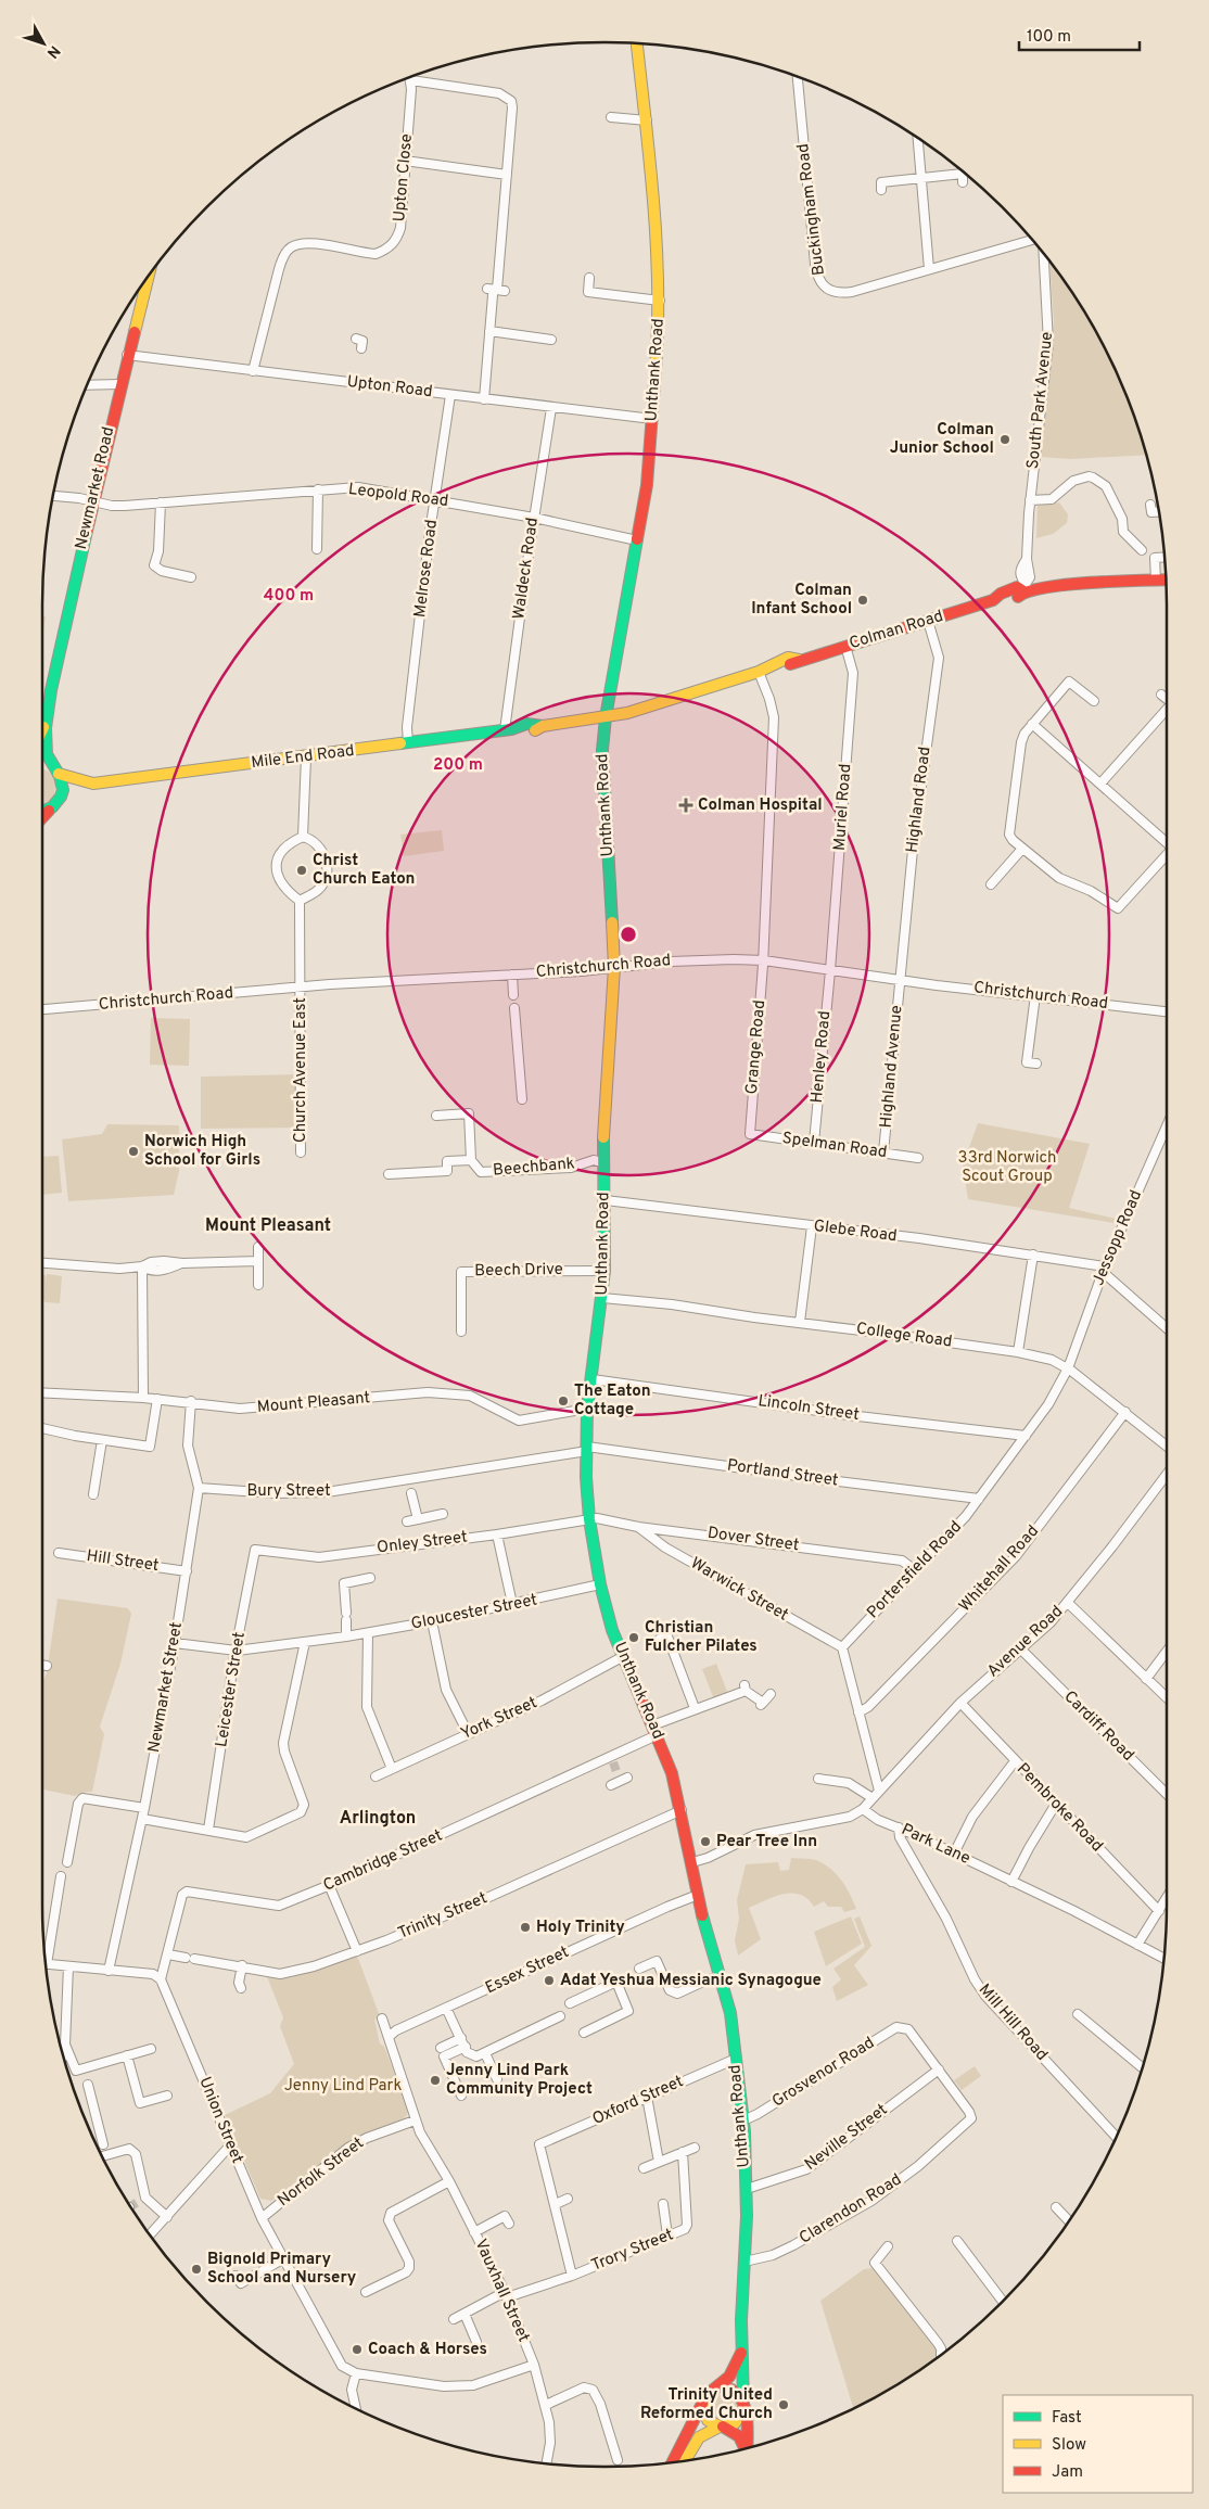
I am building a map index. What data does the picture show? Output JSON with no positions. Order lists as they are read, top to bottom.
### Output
{
  "streets": {
    "main road": [
      "Unthank Road",
      "Newmarket Road",
      "Colman Road",
      "Mile End Road"
    ],
    "street": [
      "Upton Close",
      "Buckingham Road",
      "Upton Road",
      "South Park Avenue",
      "Leopold Road",
      "Melrose Road",
      "Waldeck Road",
      "Highland Road",
      "Muriel Road",
      "Christchurch Road",
      "Grange Road",
      "Henley Road",
      "Highland Avenue",
      "Church Avenue East",
      "Spelman Road",
      "Beechbank",
      "Glebe Road",
      "Jessopp Road",
      "Beech Drive",
      "College Road",
      "Mount Pleasant",
      "Lincoln Street",
      "Portland Street",
      "Bury Street",
      "Dover Street",
      "Onley Street",
      "Hill Street",
      "Whitehall Road",
      "Portersfield Road",
      "Warwick Street",
      "Gloucester Street",
      "Avenue Road",
      "Newmarket Street",
      "Leicester Street",
      "York Street",
      "Cardiff Road",
      "Pembroke Road",
      "Park Lane",
      "Cambridge Street",
      "Trinity Street",
      "Essex Street",
      "Mill Hill Road",
      "Grosvenor Road",
      "Oxford Street",
      "Union Street",
      "Neville Street",
      "Norfolk Street",
      "Clarendon Road",
      "Trory Street",
      "Vauxhall Street"
    ]
  },
  "crossings": [
    ["Upton Close", "Upton Road"],
    ["Unthank Road", "Upton Road"],
    ["Unthank Road", "Leopold Road"],
    ["Unthank Road", "Colman Road"],
    ["Unthank Road", "Mile End Road"],
    ["Unthank Road", "Christchurch Road"],
    ["Unthank Road", "Beechbank"],
    ["Unthank Road", "Glebe Road"],
    ["Unthank Road", "Beech Drive"],
    ["Unthank Road", "College Road"],
    ["Unthank Road", "Mount Pleasant"],
    ["Unthank Road", "Lincoln Street"],
    ["Unthank Road", "Portland Street"],
    ["Unthank Road", "Bury Street"],
    ["Unthank Road", "Dover Street"],
    ["Unthank Road", "Onley Street"],
    ["Unthank Road", "Gloucester Street"],
    ["Unthank Road", "York Street"],
    ["Unthank Road", "Cambridge Street"],
    ["Unthank Road", "Trinity Street"],
    ["Unthank Road", "Essex Street"],
    ["Unthank Road", "Grosvenor Road"],
    ["Unthank Road", "Oxford Street"],
    ["Unthank Road", "Neville Street"],
    ["Unthank Road", "Clarendon Road"],
    ["Upton Road", "Newmarket Road"],
    ["Upton Road", "Melrose Road"],
    ["Upton Road", "Waldeck Road"],
    ["South Park Avenue", "Colman Road"],
    ["Newmarket Road", "Leopold Road"],
    ["Newmarket Road", "Mile End Road"],
    ["Leopold Road", "Melrose Road"],
    ["Leopold Road", "Waldeck Road"],
    ["Melrose Road", "Mile End Road"],
    ["Waldeck Road", "Mile End Road"],
    ["Colman Road", "Mile End Road"],
    ["Colman Road", "Highland Road"],
    ["Colman Road", "Muriel Road"],
    ["Colman Road", "Grange Road"],
    ["Highland Road", "Christchurch Road"],
    ["Highland Road", "Highland Avenue"],
    ["Muriel Road", "Christchurch Road"],
    ["Muriel Road", "Henley Road"],
    ["Christchurch Road", "Grange Road"],
    ["Christchurch Road", "Henley Road"],
    ["Christchurch Road", "Highland Avenue"],
    ["Christchurch Road", "Church Avenue East"],
    ["Grange Road", "Spelman Road"],
    ["Henley Road", "Spelman Road"],
    ["Highland Avenue", "Spelman Road"],
    ["Glebe Road", "Jessopp Road"],
    ["Jessopp Road", "College Road"],
    ["Jessopp Road", "Portersfield Road"],
    ["College Road", "Whitehall Road"],
    ["College Road", "Portersfield Road"],
    ["Mount Pleasant", "Newmarket Street"],
    ["Lincoln Street", "Portersfield Road"],
    ["Portland Street", "Bury Street"],
    ["Portland Street", "Portersfield Road"],
    ["Bury Street", "Newmarket Street"],
    ["Dover Street", "Onley Street"],
    ["Dover Street", "Portersfield Road"],
    ["Dover Street", "Warwick Street"],
    ["Onley Street", "Leicester Street"],
    ["Hill Street", "Newmarket Street"],
    ["Portersfield Road", "Warwick Street"],
    ["Gloucester Street", "Newmarket Street"],
    ["Gloucester Street", "Leicester Street"],
    ["Avenue Road", "Cardiff Road"],
    ["Avenue Road", "Pembroke Road"],
    ["Avenue Road", "Park Lane"],
    ["Park Lane", "Mill Hill Road"],
    ["Cambridge Street", "Trinity Street"],
    ["Cambridge Street", "Union Street"],
    ["Essex Street", "Vauxhall Street"],
    ["Grosvenor Road", "Neville Street"],
    ["Grosvenor Road", "Clarendon Road"],
    ["Union Street", "Norfolk Street"],
    ["Neville Street", "Clarendon Road"],
    ["Norfolk Street", "Vauxhall Street"],
    ["Trory Street", "Vauxhall Street"]
  ],
  "districts": ["Mount Pleasant", "Arlington"],
  "parks": ["33rd Norwich Scout Group", "Jenny Lind Park"],
  "places": {
    "other": [
      "Colman Junior School",
      "Colman Infant School",
      "Christ Church Eaton",
      "Norwich High School for Girls",
      "The Eaton Cottage",
      "Christian Fulcher Pilates",
      "Pear Tree Inn",
      "Holy Trinity",
      "Adat Yeshua Messianic Synagogue",
      "Jenny Lind Park Community Project",
      "Bignold Primary School and Nursery",
      "Coach & Horses",
      "Trinity United Reformed Church"
    ],
    "health": ["Colman Hospital"]
  },
  "legend": ["Fast", "Slow", "Jam"],
  "scale_bar": "100 m",
  "north": "bottom right",
  "rings": ["400 m", "200 m"]
}
